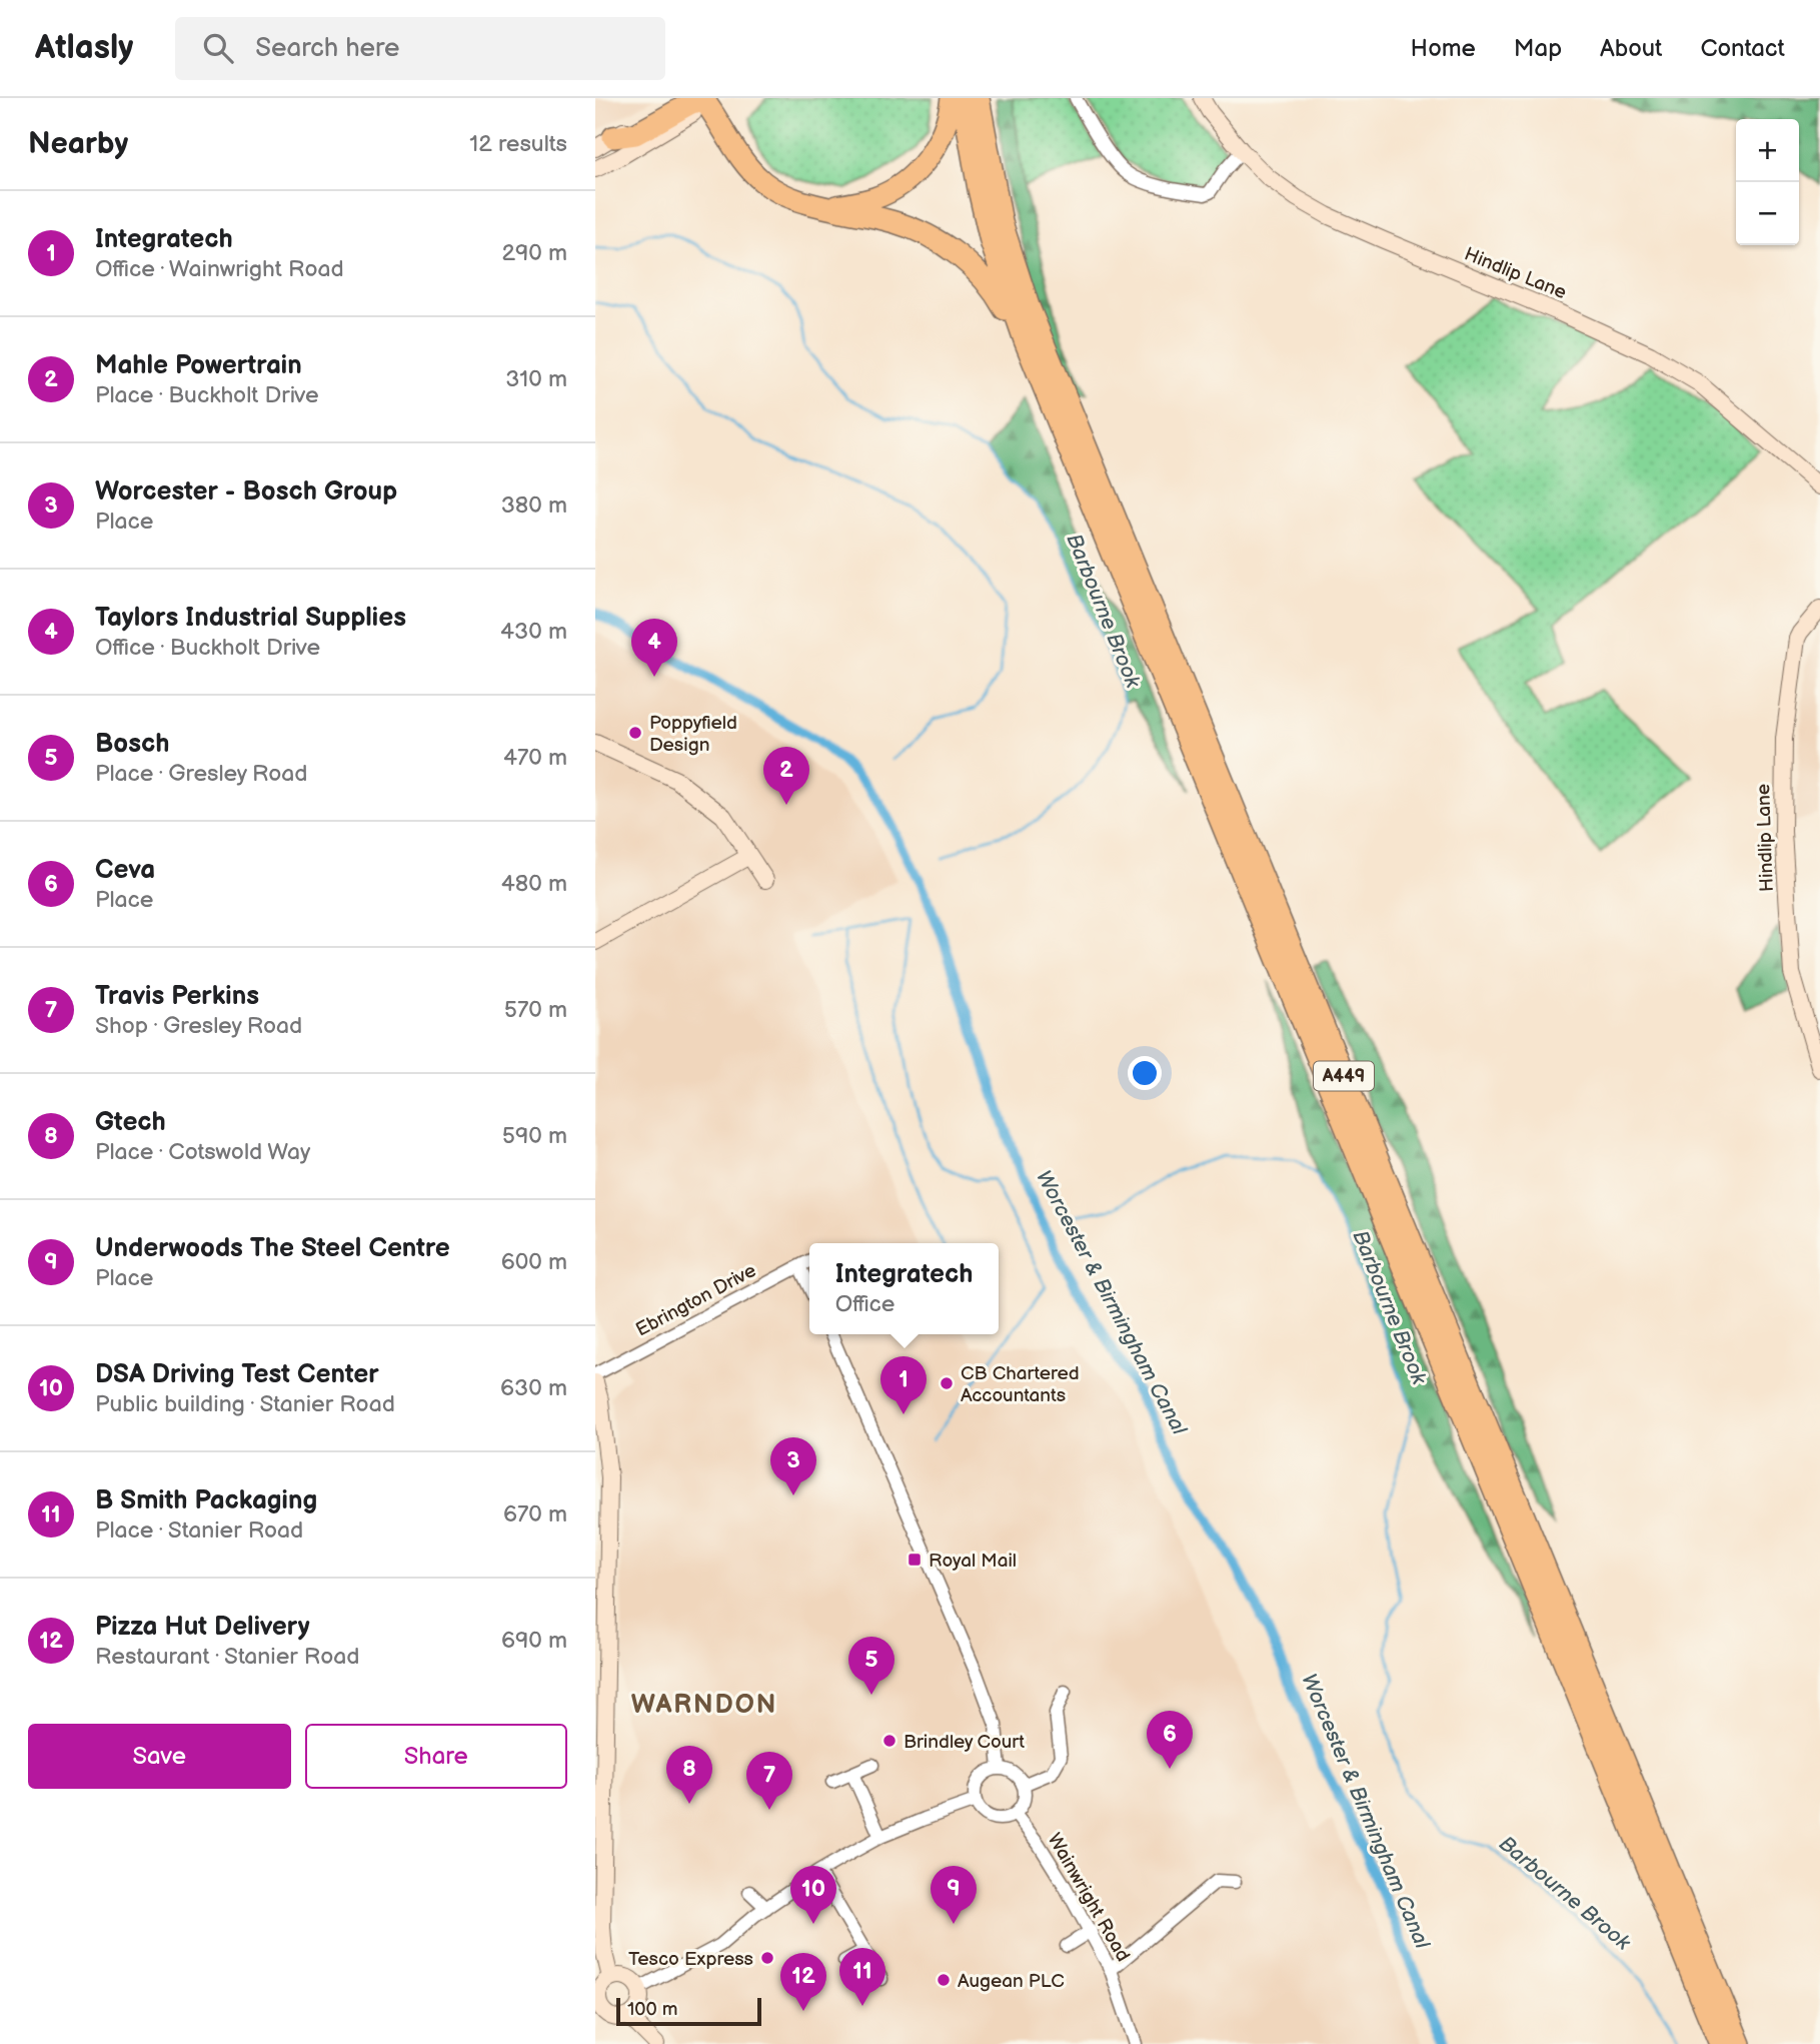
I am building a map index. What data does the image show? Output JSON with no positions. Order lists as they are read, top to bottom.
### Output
{
  "streets": {
    "highway": ["A449"],
    "street": ["Hindlip Lane", "Ebrington Drive", "Wainwright Road"]
  },
  "districts": ["WARNDON"],
  "water": ["Barbourne Brook", "Worcester & Birmingham Canal"],
  "places": {
    "other": [
      "Poppyfield Design",
      "CB Chartered Accountants",
      "Brindley Court",
      "Tesco Express",
      "Augean PLC"
    ],
    "transit": ["Royal Mail"]
  },
  "scale_bar": "100 m",
  "page": {
    "header": "Atlasly",
    "search": "Search here",
    "nav": [
      "Home",
      "Map",
      "About",
      "Contact"
    ],
    "heading": ["Nearby", "12 results"],
    "map_buttons": ["+", "−"],
    "list": [
      {
        "mark": "1",
        "name": "Integratech",
        "note": "Office · Wainwright Road",
        "value": "290 m"
      },
      {
        "mark": "2",
        "name": "Mahle Powertrain",
        "note": "Place · Buckholt Drive",
        "value": "310 m"
      },
      {
        "mark": "3",
        "name": "Worcester - Bosch Group",
        "note": "Place",
        "value": "380 m"
      },
      {
        "mark": "4",
        "name": "Taylors Industrial Supplies",
        "note": "Office · Buckholt Drive",
        "value": "430 m"
      },
      {
        "mark": "5",
        "name": "Bosch",
        "note": "Place · Gresley Road",
        "value": "470 m"
      },
      {
        "mark": "6",
        "name": "Ceva",
        "note": "Place",
        "value": "480 m"
      },
      {
        "mark": "7",
        "name": "Travis Perkins",
        "note": "Shop · Gresley Road",
        "value": "570 m"
      },
      {
        "mark": "8",
        "name": "Gtech",
        "note": "Place · Cotswold Way",
        "value": "590 m"
      },
      {
        "mark": "9",
        "name": "Underwoods The Steel Centre",
        "note": "Place",
        "value": "600 m"
      },
      {
        "mark": "10",
        "name": "DSA Driving Test Center",
        "note": "Public building · Stanier Road",
        "value": "630 m"
      },
      {
        "mark": "11",
        "name": "B Smith Packaging",
        "note": "Place · Stanier Road",
        "value": "670 m"
      },
      {
        "mark": "12",
        "name": "Pizza Hut Delivery",
        "note": "Restaurant · Stanier Road",
        "value": "690 m"
      }
    ],
    "pins": [
      "4",
      "2",
      "1",
      "3",
      "5",
      "6",
      "8",
      "7",
      "9",
      "10",
      "11",
      "12"
    ],
    "popup": ["Integratech", "Office"],
    "buttons": ["Save", "Share"],
    "scale": "100 m"
  }
}
